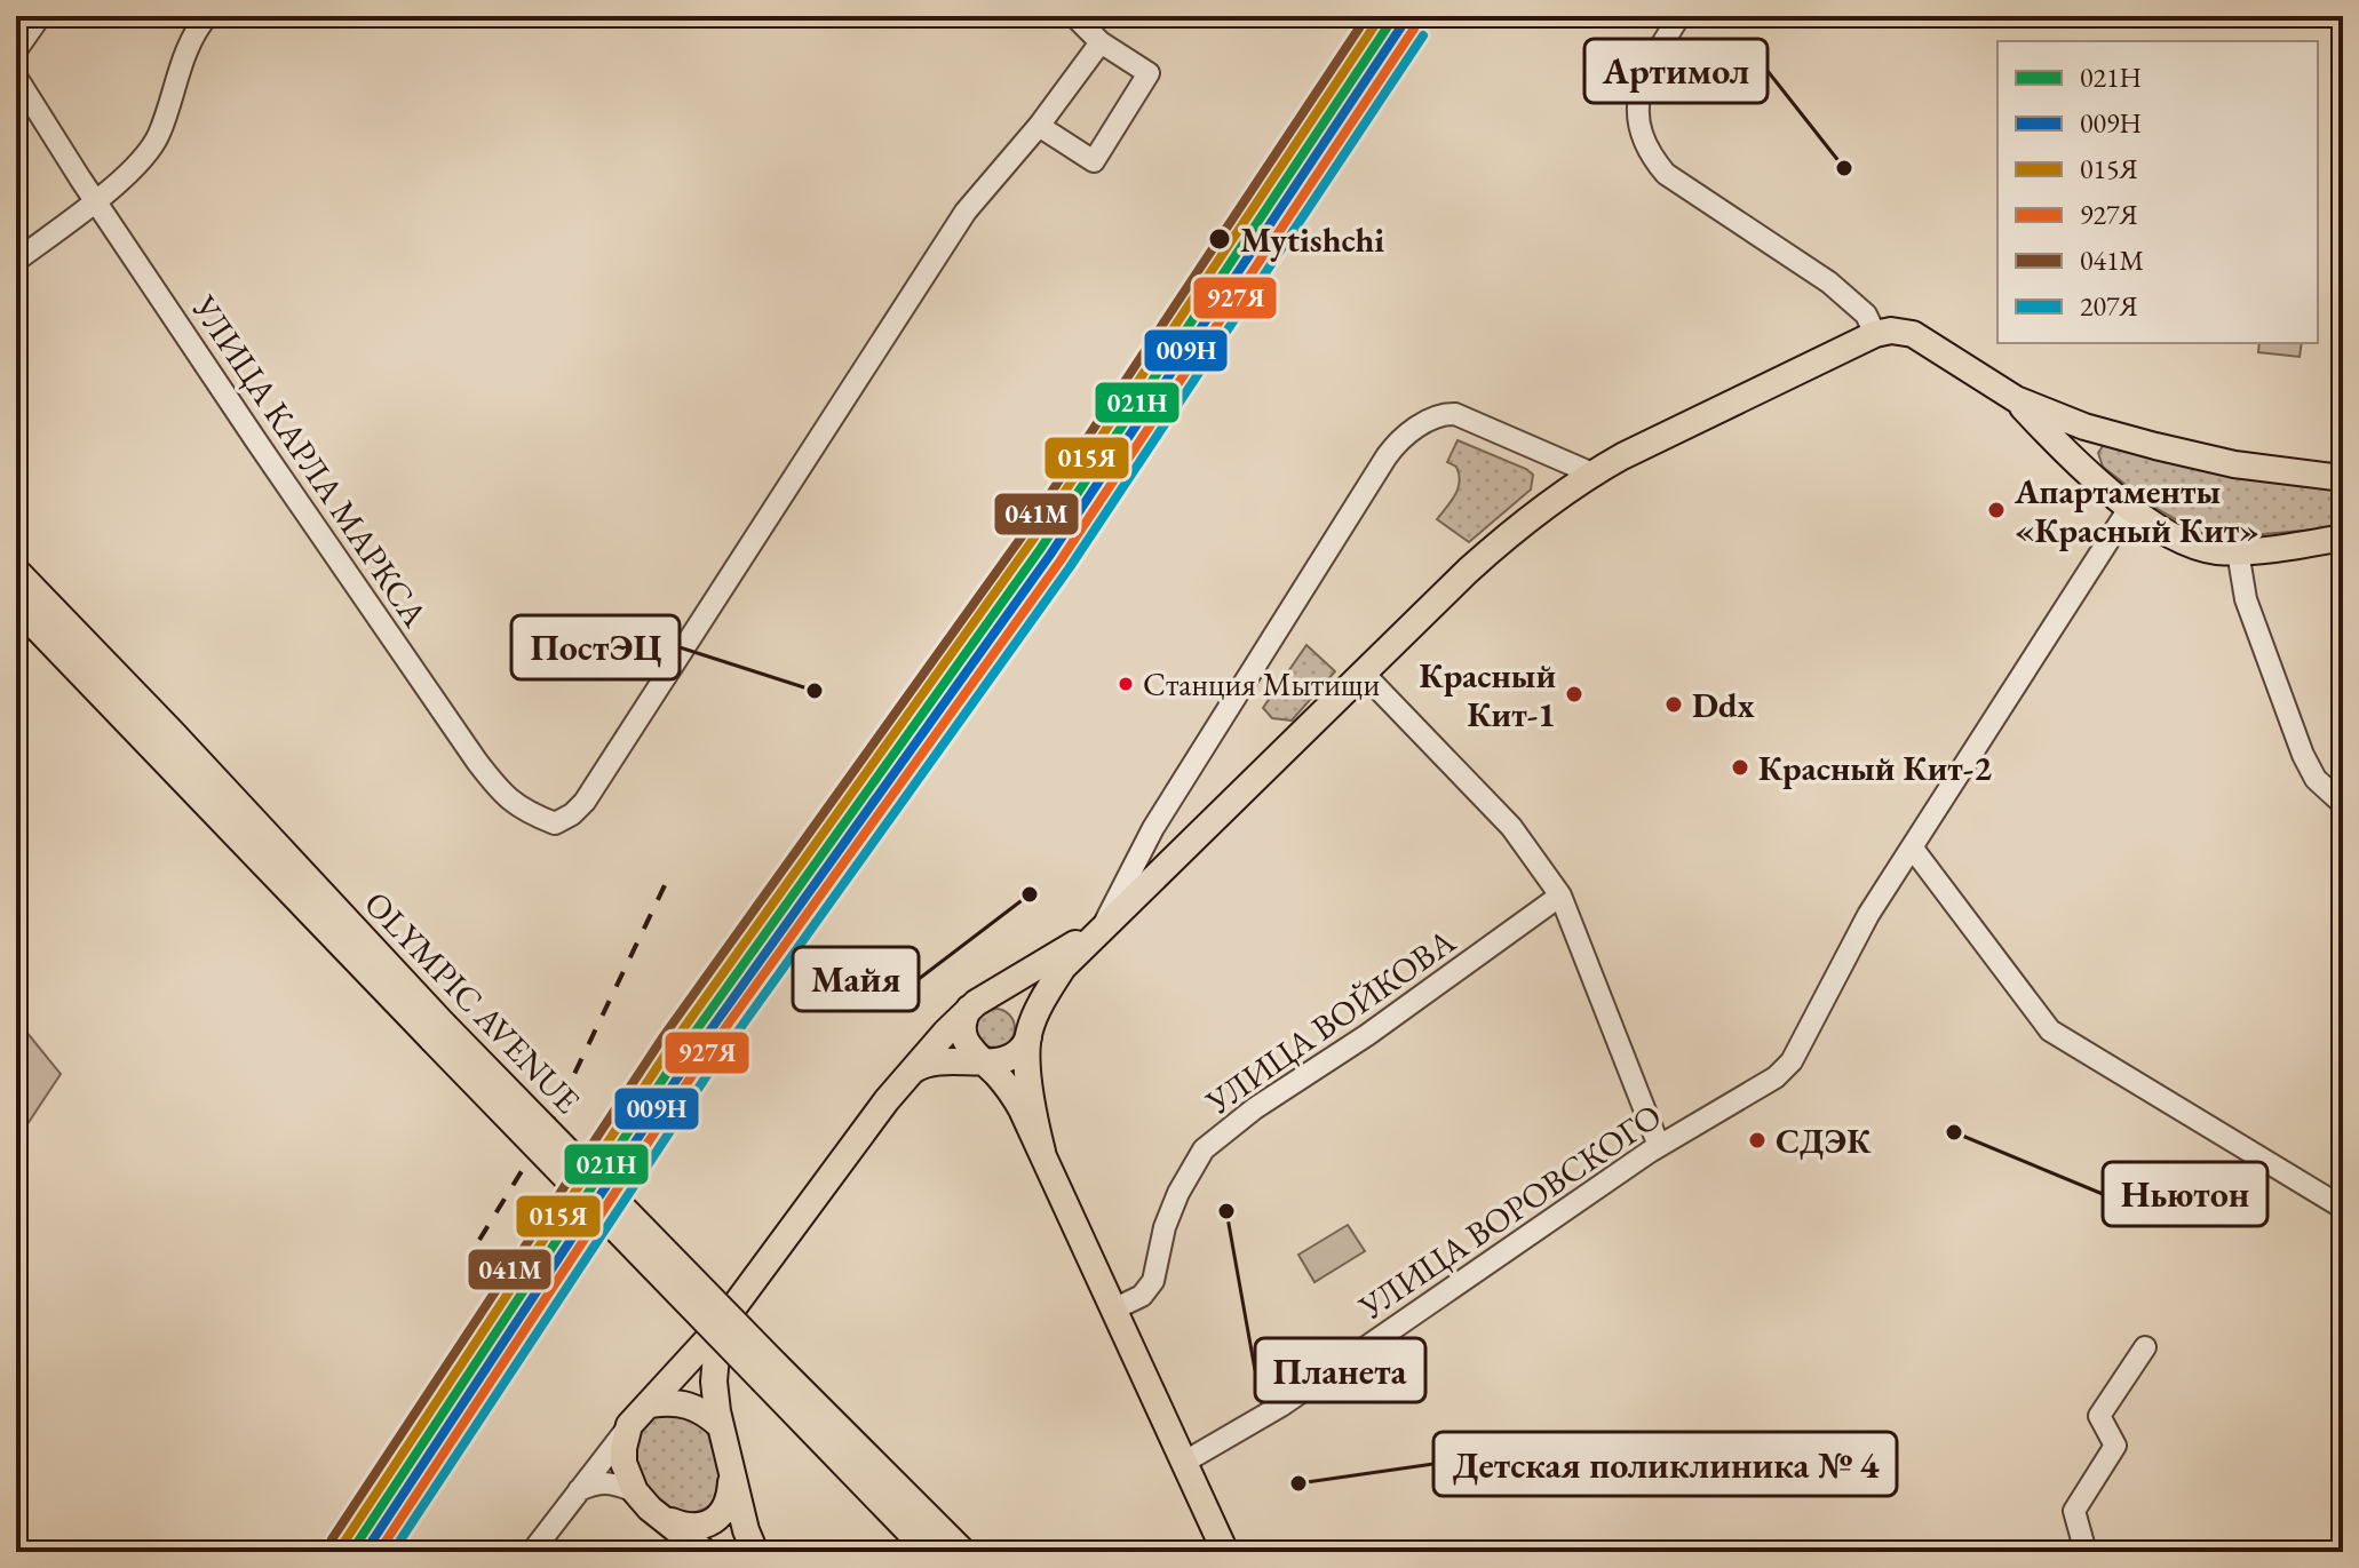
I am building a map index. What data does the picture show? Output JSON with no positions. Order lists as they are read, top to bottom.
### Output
{
  "streets": {
    "main road": ["OLYMPIC AVENUE"],
    "street": ["УЛИЦА КАРЛА МАРКСА", "УЛИЦА ВОЙКОВА", "УЛИЦА ВОРОВСКОГО"]
  },
  "places": [
    "Артимол",
    "Mytishchi",
    "Апартаменты «Красный Кит»",
    "Станция Мытищи",
    "ПостЭЦ",
    "Красный Кит-1",
    "Ddx",
    "Красный Кит-2",
    "Майя",
    "Ньютон",
    "СДЭК",
    "Планета",
    "Детская поликлиника № 4"
  ],
  "lines": [
    "transit line 021Н",
    "transit line 015Я",
    "transit line 041М",
    "transit line 009Н",
    "transit line 927Я",
    "transit line 207Я"
  ],
  "legend": [
    "021Н",
    "009Н",
    "015Я",
    "927Я",
    "041М",
    "207Я"
  ]
}
